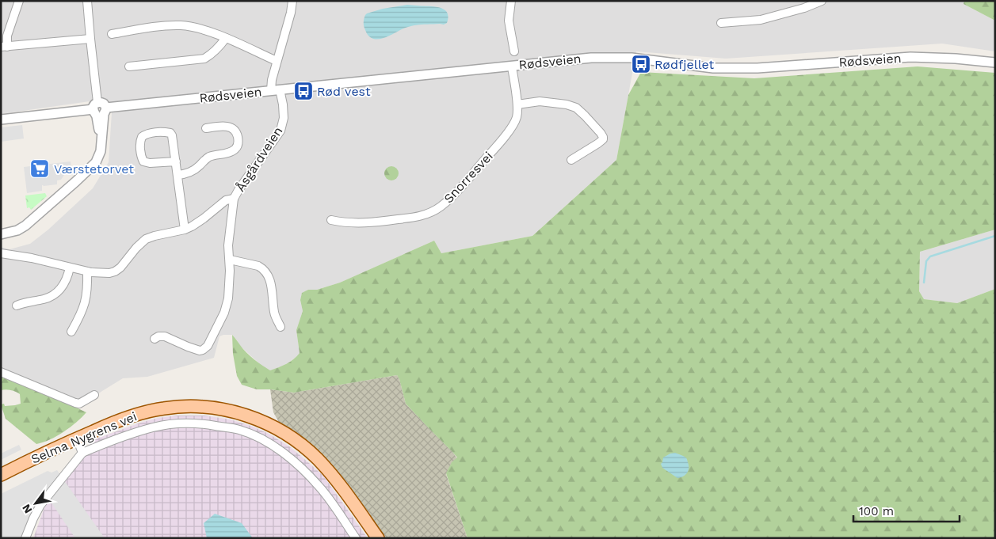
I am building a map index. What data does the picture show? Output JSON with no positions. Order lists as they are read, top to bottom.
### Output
{
  "streets": {
    "main road": ["Selma Nygrens vei"],
    "street": ["Rødsveien", "Åsgårdveien", "Snorresvei"]
  },
  "crossings": [
    ["Rødsveien", "Åsgårdveien"],
    ["Rødsveien", "Snorresvei"]
  ],
  "places": {
    "bus stop": ["Rødfjellet", "Rød vest"],
    "supermarket": ["Værstetorvet"]
  },
  "scale_bar": "100 m",
  "north": "bottom left"
}
